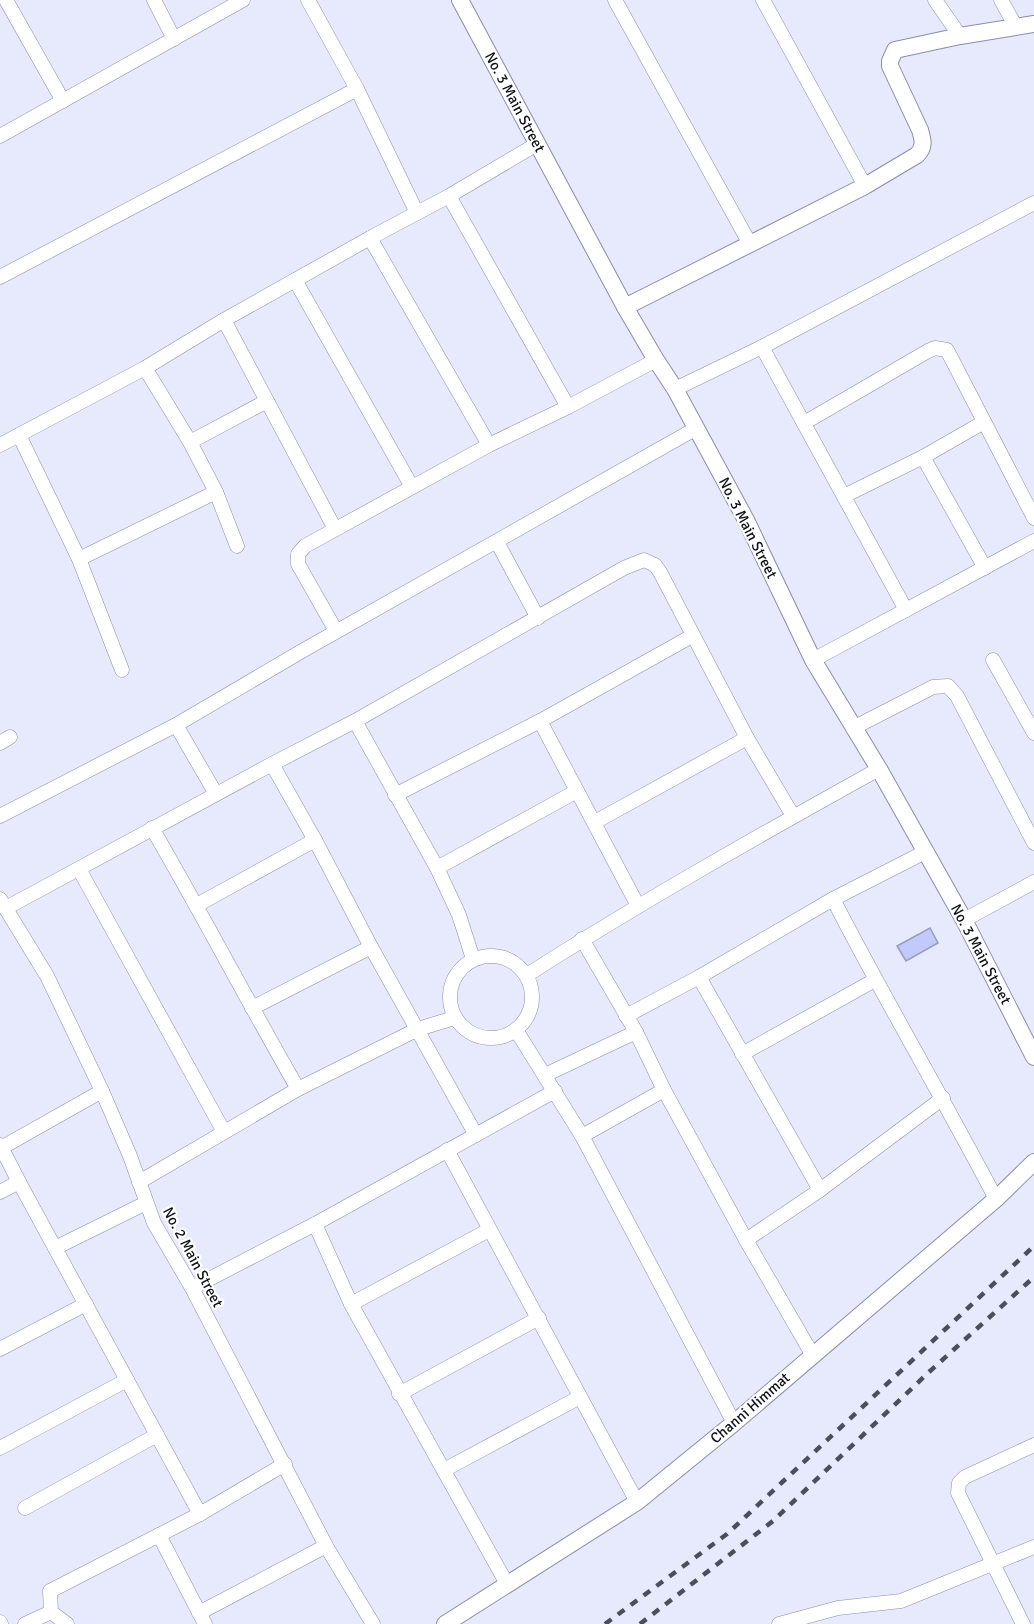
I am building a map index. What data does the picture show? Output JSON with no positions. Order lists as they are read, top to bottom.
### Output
{
  "streets": {
    "street": ["No. 3 Main Street", "No. 2 Main Street", "Channi Himmat"]
  }
}
